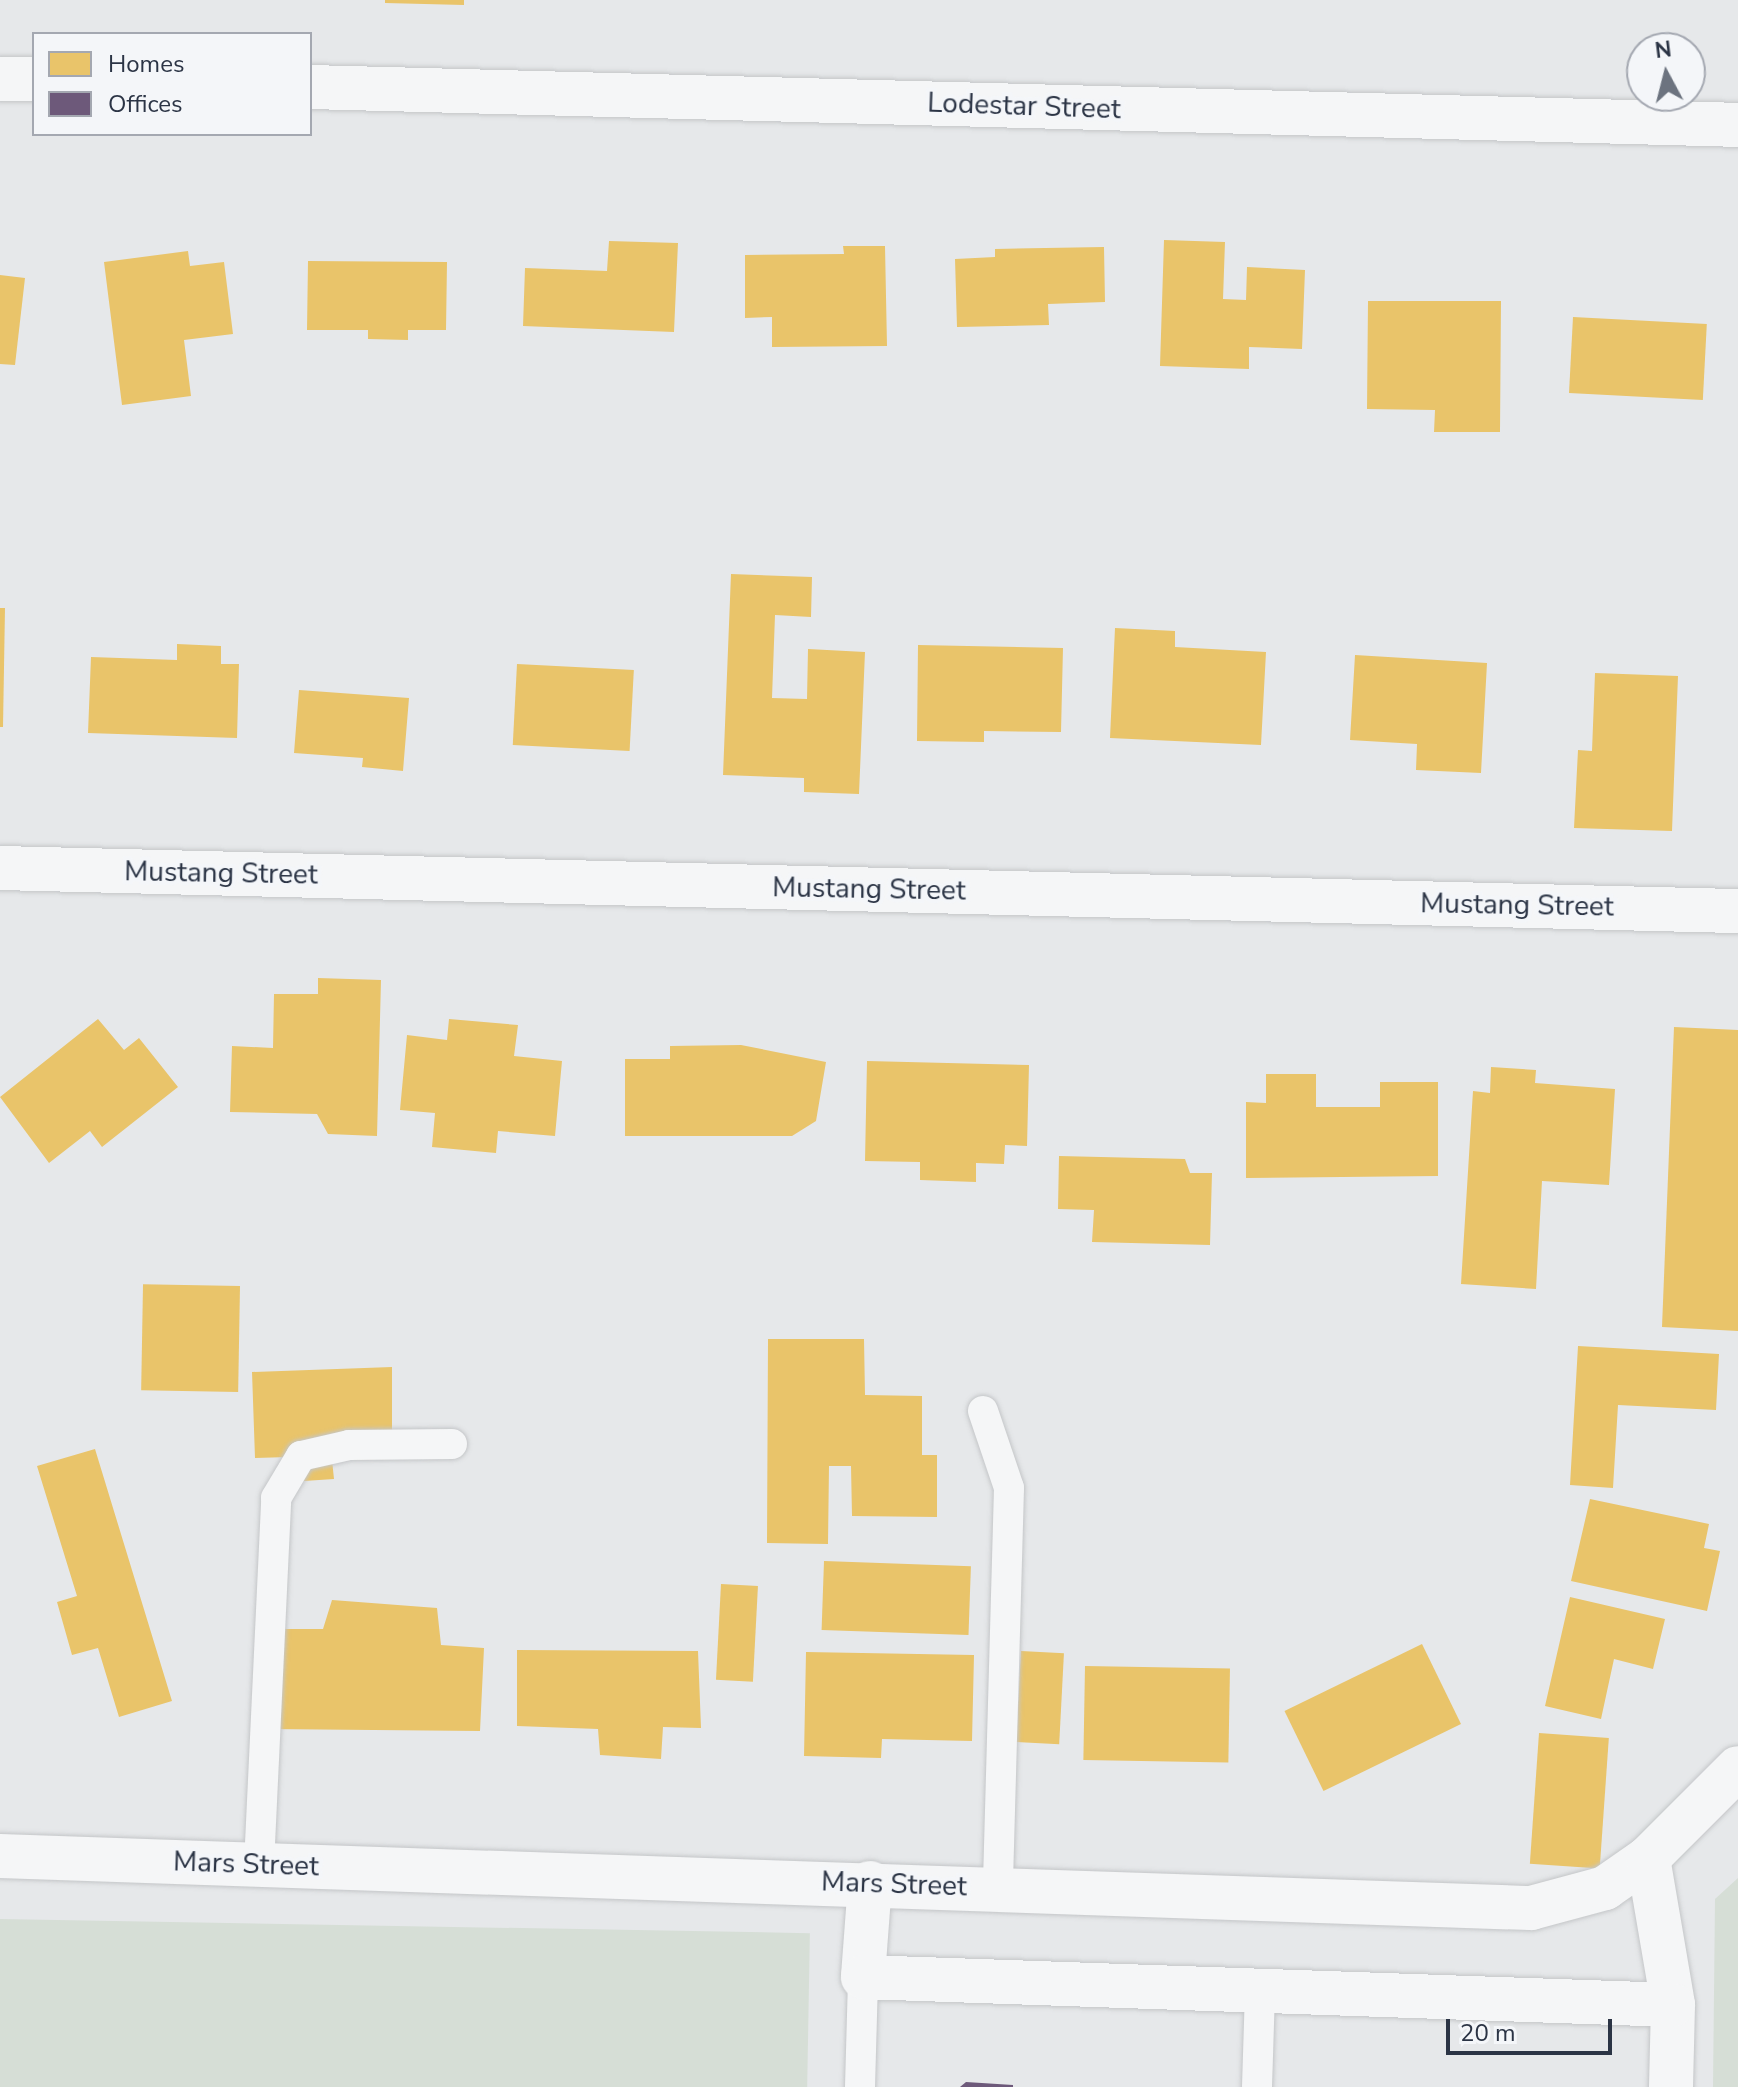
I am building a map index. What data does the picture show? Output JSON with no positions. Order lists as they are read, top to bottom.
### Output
{
  "streets": {
    "street": ["Lodestar Street", "Mustang Street", "Mars Street"]
  },
  "legend": ["Homes", "Offices"],
  "scale_bar": "20 m",
  "north": "top"
}
